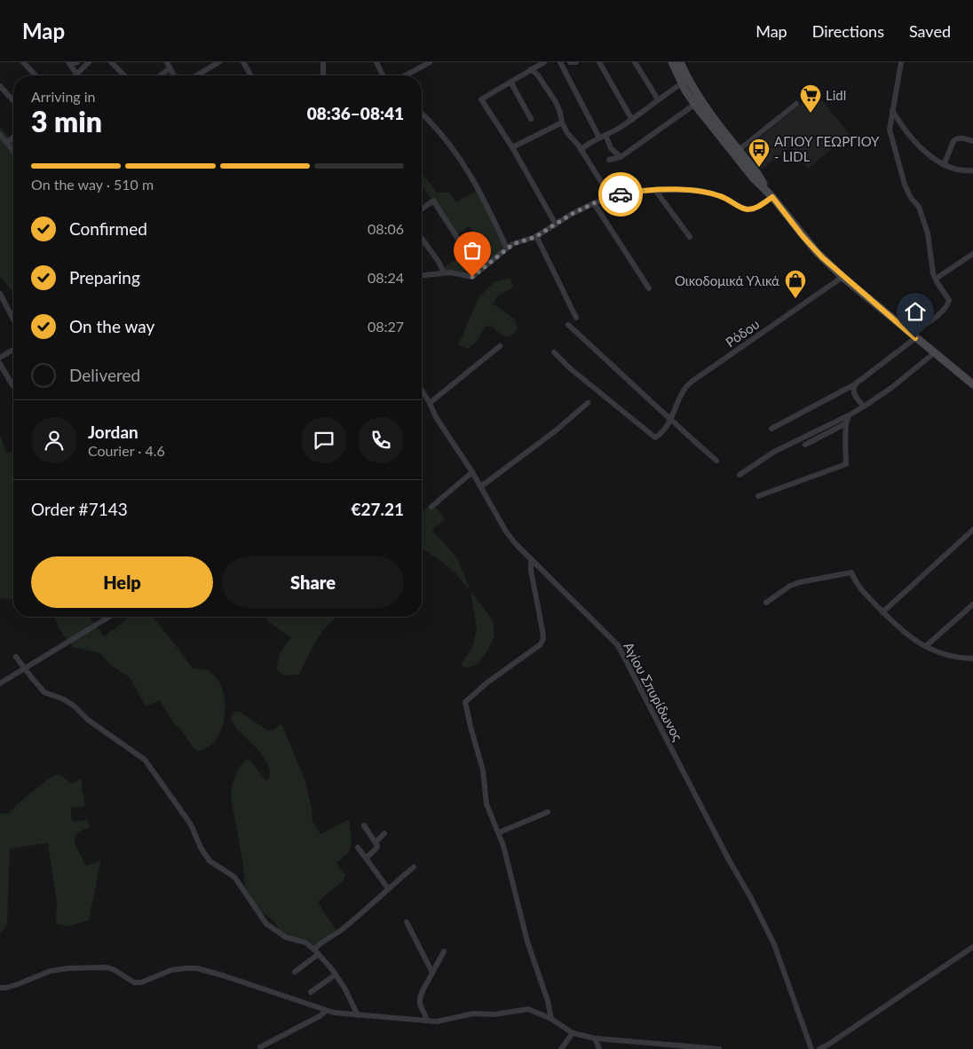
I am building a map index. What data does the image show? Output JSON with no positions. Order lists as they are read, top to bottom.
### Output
{
  "streets": {
    "street": ["Ρόδου", "Αγίου Σπυρίδωνος"]
  },
  "places": {
    "supermarket": ["Lidl"],
    "bus stop": ["ΑΓΙΟΥ ΓΕΩΡΓΙΟΥ - LIDL"],
    "shop": ["Οικοδομικά Υλικά"]
  },
  "page": {
    "header": "Map",
    "nav": ["Map", "Directions", "Saved"],
    "heading": ["3 min", "Arriving in", "08:36–08:41"],
    "panel": [
      "Jordan",
      "Courier · 4.6",
      "Order #7143",
      "€27.21"
    ],
    "bar": "On the way · 510 m",
    "list": [
      ["Confirmed", "08:06"],
      ["Preparing", "08:24"],
      ["On the way", "08:27"],
      "Delivered"
    ],
    "buttons": ["Help", "Share"]
  }
}
